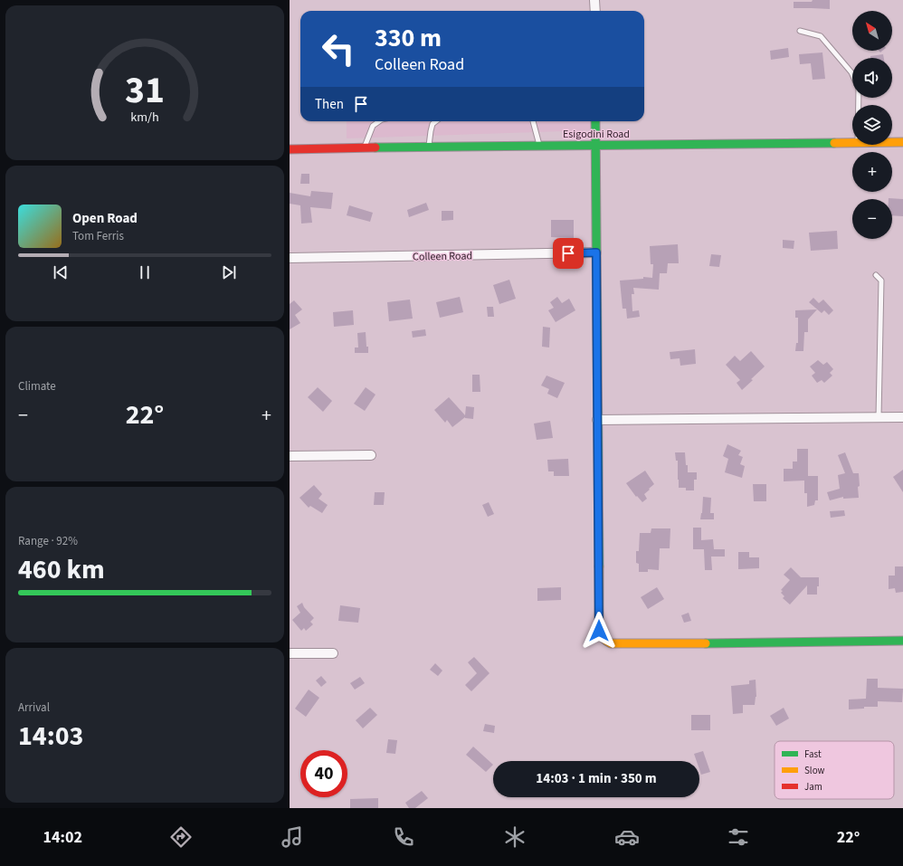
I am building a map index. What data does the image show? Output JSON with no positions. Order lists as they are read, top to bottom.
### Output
{
  "streets": {
    "street": ["Esigodini Road", "Colleen Road"]
  },
  "legend": ["Fast", "Slow", "Jam"],
  "north": "top left",
  "page": {
    "map_buttons": ["+", "−"],
    "turn": ["330 m", "Colleen Road"],
    "then": "Then",
    "song": ["Open Road", "Tom Ferris"],
    "tile": [
      "Climate",
      ["Range · 92%", "460 km"],
      ["Arrival", "14:03"]
    ],
    "heat": ["−", "22°", "+"],
    "limit": "40",
    "trip": "14:03 · 1 min · 350 m",
    "tabs": ["14:02", "22°"],
    "gauge": ["31", "km/h"]
  }
}
